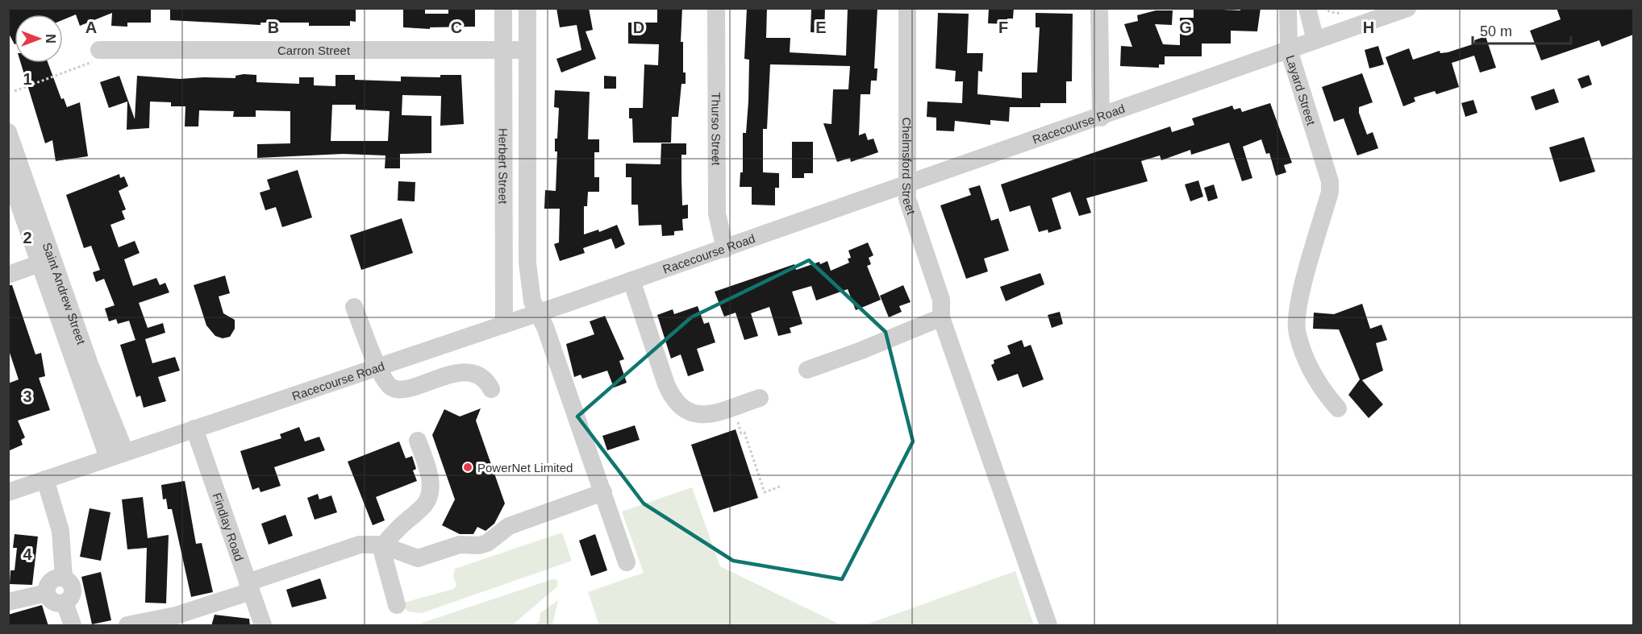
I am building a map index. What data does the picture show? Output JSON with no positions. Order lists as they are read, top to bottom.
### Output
{
  "streets": {
    "street": [
      "Carron Street",
      "Layard Street",
      "Racecourse Road",
      "Thurso Street",
      "Chelmsford Street",
      "Herbert Street",
      "Saint Andrew Street",
      "Findlay Road"
    ]
  },
  "crossings": [
    ["Carron Street", "Herbert Street"],
    ["Layard Street", "Racecourse Road"],
    ["Racecourse Road", "Thurso Street"],
    ["Racecourse Road", "Chelmsford Street"],
    ["Racecourse Road", "Herbert Street"],
    ["Racecourse Road", "Saint Andrew Street"],
    ["Racecourse Road", "Findlay Road"]
  ],
  "places": ["PowerNet Limited"],
  "scale_bar": "50 m",
  "north": "right",
  "grid": {
    "columns": [
      "A",
      "B",
      "C",
      "D",
      "E",
      "F",
      "G",
      "H"
    ],
    "rows": [
      "1",
      "2",
      "3",
      "4"
    ]
  }
}
